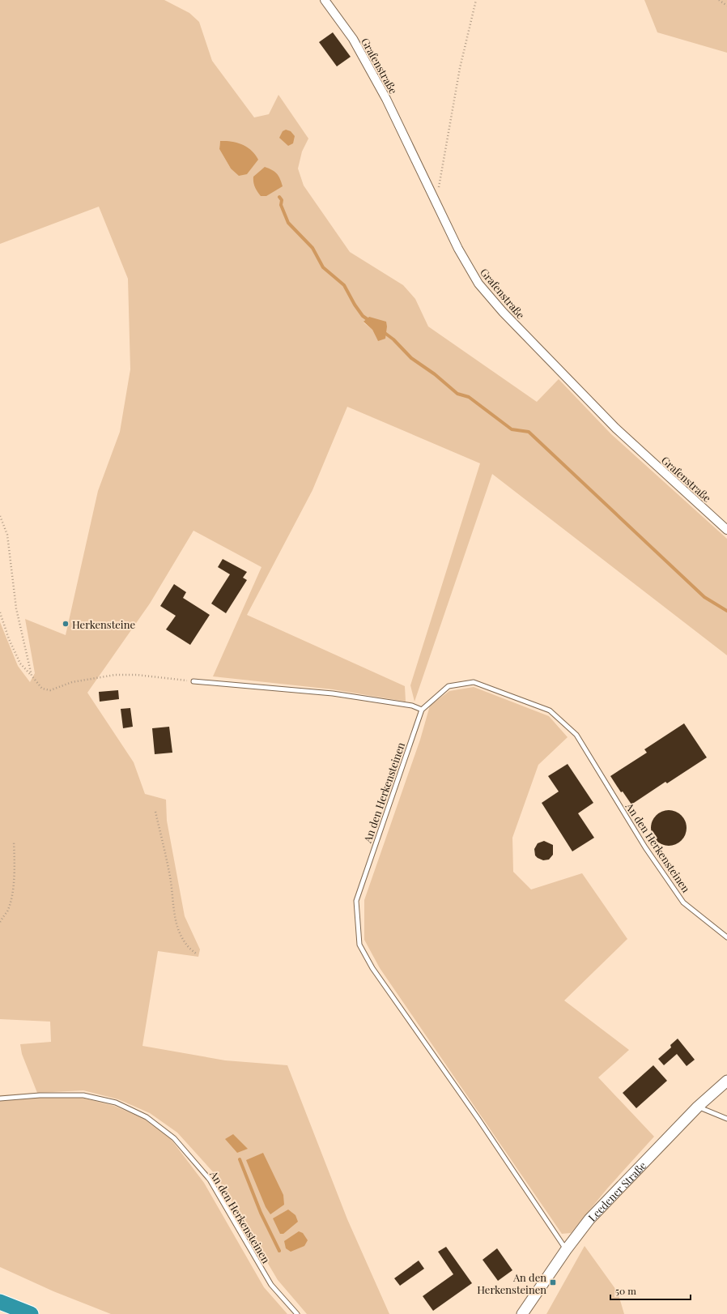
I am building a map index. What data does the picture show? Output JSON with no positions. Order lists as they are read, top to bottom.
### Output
{
  "streets": {
    "street": ["Grafenstraße", "Leedener Straße"],
    "lane": ["An den Herkensteinen"]
  },
  "crossings": [
    ["An den Herkensteinen", "Leedener Straße"]
  ],
  "places": {
    "other": ["Herkensteine"],
    "transit": ["An den Herkensteinen"]
  },
  "scale_bar": "50 m"
}
